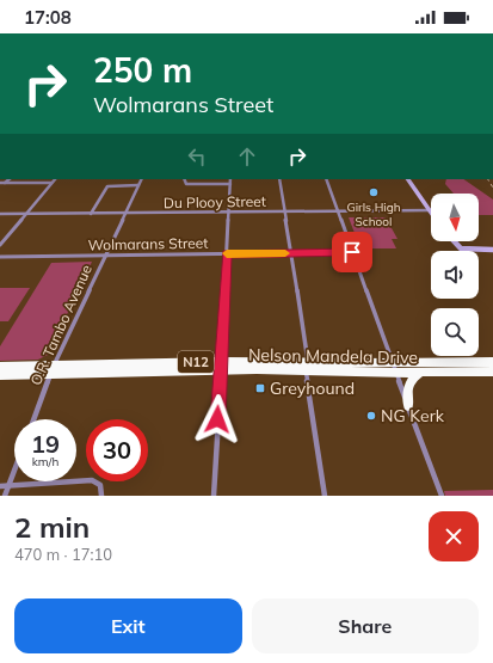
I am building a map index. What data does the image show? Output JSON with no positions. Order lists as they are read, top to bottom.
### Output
{
  "streets": {
    "highway": ["Nelson Mandela Drive", "N12"],
    "street": ["Du Plooy Street", "Wolmarans Street", "O.R. Tambo Avenue"]
  },
  "crossings": [
    ["Du Plooy Street", "O.R. Tambo Avenue"],
    ["Wolmarans Street", "O.R. Tambo Avenue"],
    ["O.R. Tambo Avenue", "Nelson Mandela Drive"]
  ],
  "places": {
    "other": ["Girls High School", "NG Kerk"],
    "transit": ["Greyhound"]
  },
  "north": "bottom",
  "page": {
    "status": "17:08",
    "turn": ["250 m", "Wolmarans Street"],
    "speed": "19 km/h",
    "limit": "30",
    "heading": ["2 min", "470 m · 17:10"],
    "buttons": ["Exit", "Share"]
  }
}
